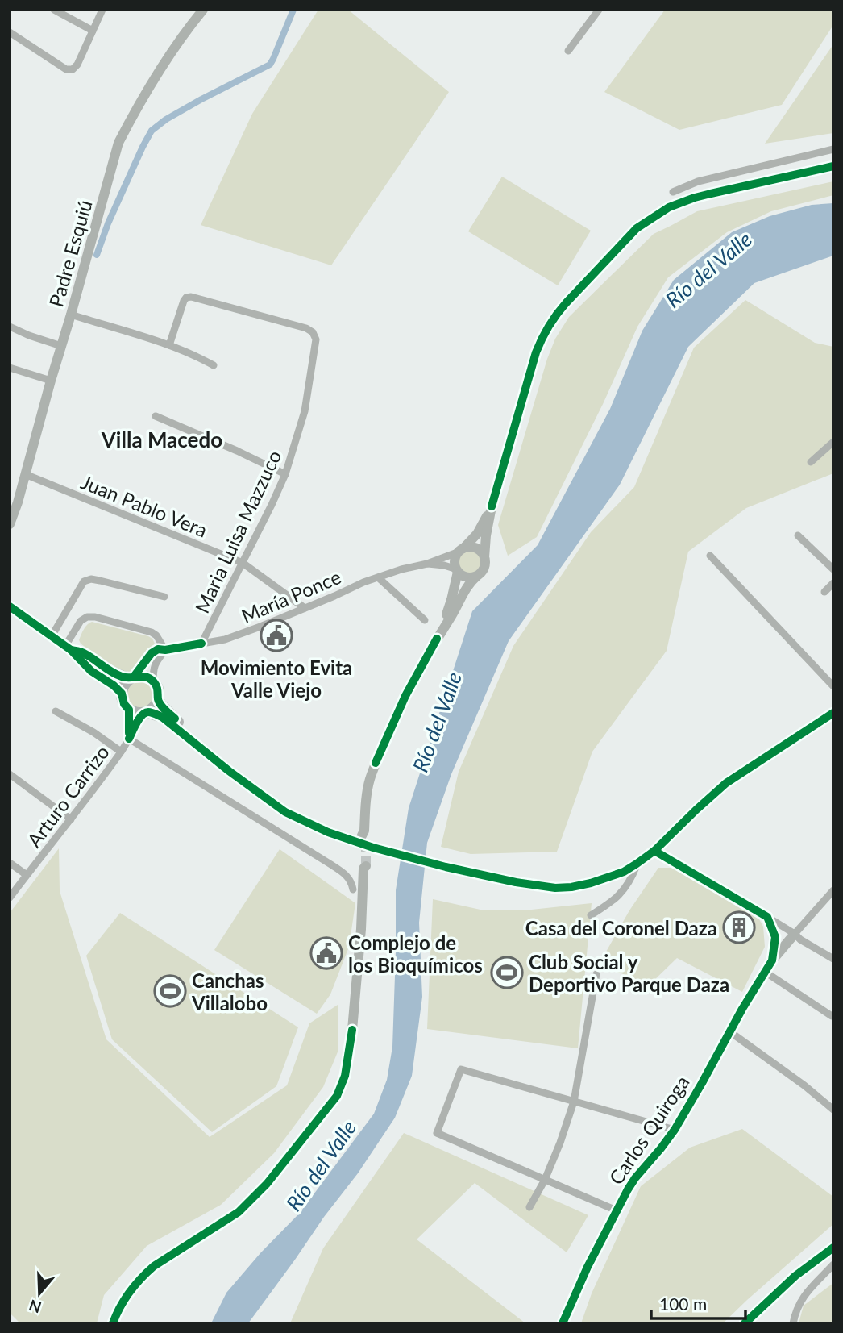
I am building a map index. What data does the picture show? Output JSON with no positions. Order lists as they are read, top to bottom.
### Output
{
  "streets": {
    "main road": ["Padre Esquiú", "Carlos Quiroga"],
    "street": [
      "Juan Pablo Vera",
      "Maria Luisa Mazzuco",
      "María Ponce",
      "Arturo Carrizo"
    ]
  },
  "crossings": [
    ["Padre Esquiú", "Juan Pablo Vera"],
    ["Juan Pablo Vera", "Maria Luisa Mazzuco"],
    ["Juan Pablo Vera", "María Ponce"],
    ["Maria Luisa Mazzuco", "María Ponce"],
    ["María Ponce", "Arturo Carrizo"]
  ],
  "districts": ["Villa Macedo"],
  "water": ["Río del Valle"],
  "places": {
    "public building": ["Movimiento Evita Valle Viejo", "Complejo de los Bioquímicos"],
    "building": ["Casa del Coronel Daza"],
    "sports": ["Club Social y Deportivo Parque Daza", "Canchas Villalobo"]
  },
  "scale_bar": "100 m",
  "north": "bottom"
}
